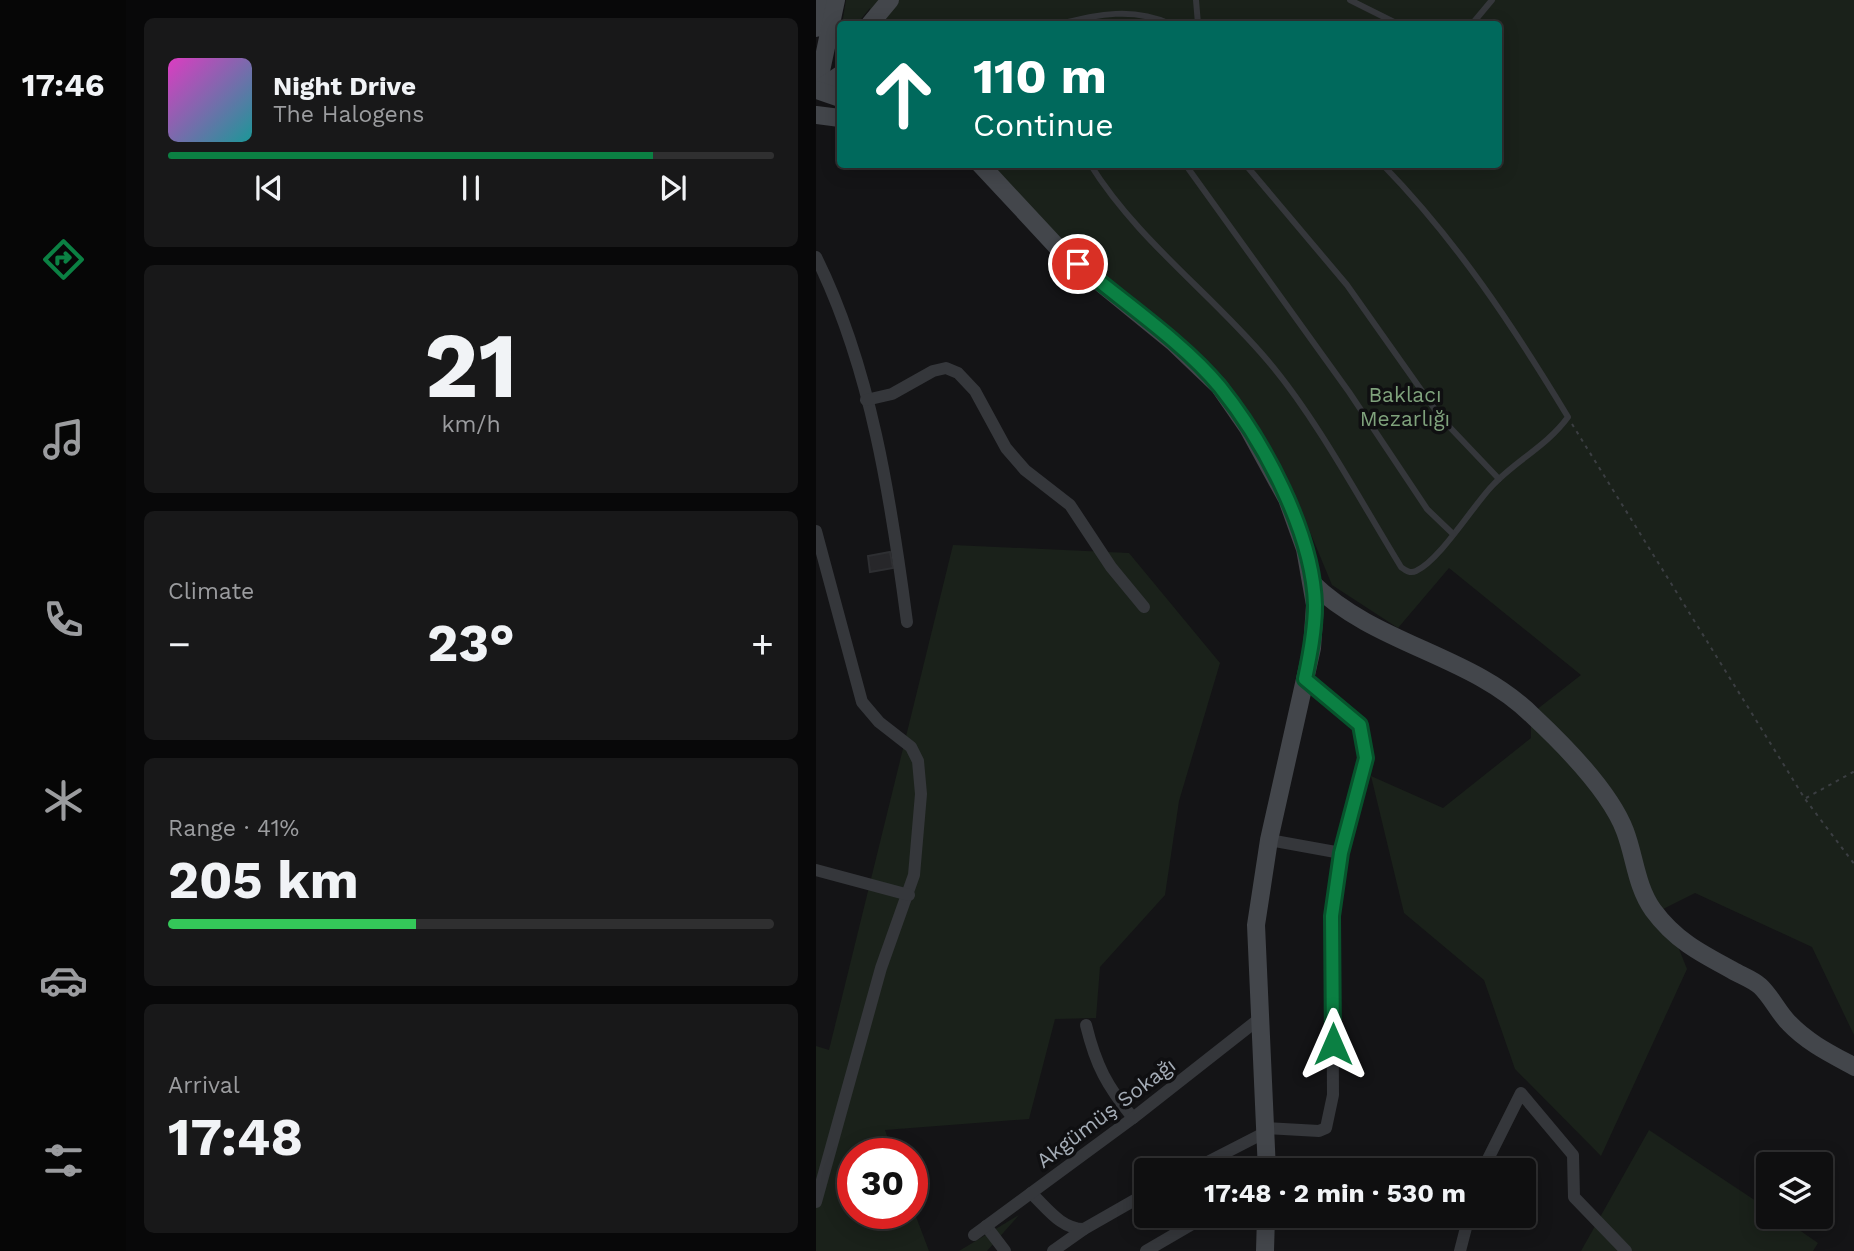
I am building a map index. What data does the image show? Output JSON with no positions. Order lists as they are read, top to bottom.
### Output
{
  "streets": {
    "street": ["Akgümüş Sokağı"]
  },
  "parks": ["Baklacı Mezarlığı"],
  "page": {
    "tabs": "17:46",
    "turn": ["110 m", "Continue"],
    "song": ["Night Drive", "The Halogens"],
    "tile": [
      ["21", "km/h"],
      "Climate",
      ["Range · 41%", "205 km"],
      ["Arrival", "17:48"]
    ],
    "heat": ["−", "23°", "+"],
    "limit": "30",
    "trip": "17:48 · 2 min · 530 m"
  }
}
